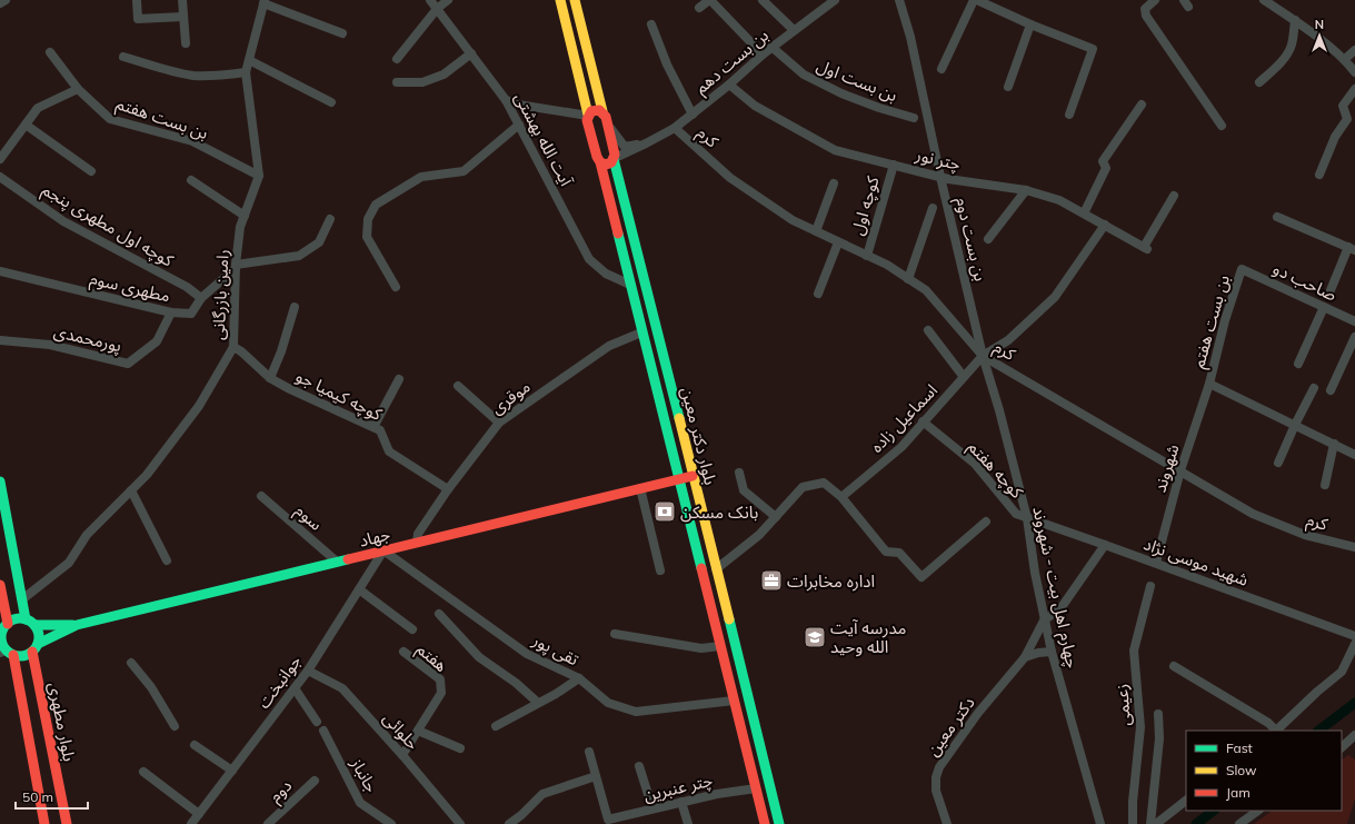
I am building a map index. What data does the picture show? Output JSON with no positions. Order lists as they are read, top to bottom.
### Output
{
  "streets": {
    "main road": ["بلوار دکتر معین", "جهاد", "بلوار مطهری"],
    "street": [
      "بن بست دهم",
      "بن بست اول",
      "بن بست هفتم",
      "کرم",
      "آیت الله بهشتی",
      "چتر نور",
      "کوچه اول",
      "کوچه اول مطهری پنجم",
      "بن بست دوم",
      "صاحب دو",
      "مطهری سوم",
      "رامین بازرگانی",
      "پورمحمدی",
      "کوچه کیمیا جو",
      "موقری",
      "اسماعیل زاده",
      "شهروند",
      "کوچه هفتم",
      "سوم",
      "شهید موسی نژاد",
      "چهارم اهل بیت - شهروند",
      "تقی پور",
      "هفتم",
      "جوانبخت",
      "زعیمی",
      "دکتر معین",
      "حلوائی",
      "جانباز",
      "چتر عنبرین",
      "دوم"
    ]
  },
  "crossings": [
    ["بن بست دهم", "بن بست اول"],
    ["بن بست دهم", "کرم"],
    ["بن بست دهم", "چتر نور"],
    ["بن بست دهم", "بلوار دکتر معین"],
    ["بن بست هفتم", "صاحب دو"],
    ["بن بست هفتم", "رامین بازرگانی"],
    ["بن بست هفتم", "شهروند"],
    ["کرم", "کوچه اول"],
    ["کرم", "بن بست دوم"],
    ["کرم", "اسماعیل زاده"],
    ["کرم", "شهروند"],
    ["کرم", "چهارم اهل بیت - شهروند"],
    ["آیت الله بهشتی", "بلوار دکتر معین"],
    ["چتر نور", "کوچه اول"],
    ["چتر نور", "بن بست دوم"],
    ["چتر نور", "اسماعیل زاده"],
    ["کوچه اول مطهری پنجم", "مطهری سوم"],
    ["بن بست دوم", "اسماعیل زاده"],
    ["بن بست دوم", "چهارم اهل بیت - شهروند"],
    ["مطهری سوم", "رامین بازرگانی"],
    ["مطهری سوم", "پورمحمدی"],
    ["رامین بازرگانی", "کوچه کیمیا جو"],
    ["کوچه کیمیا جو", "موقری"],
    ["موقری", "بلوار دکتر معین"],
    ["موقری", "جهاد"],
    ["اسماعیل زاده", "کوچه هفتم"],
    ["اسماعیل زاده", "چهارم اهل بیت - شهروند"],
    ["بلوار دکتر معین", "جهاد"],
    ["بلوار دکتر معین", "تقی پور"],
    ["بلوار دکتر معین", "چتر عنبرین"],
    ["شهروند", "شهید موسی نژاد"],
    ["کوچه هفتم", "شهید موسی نژاد"],
    ["کوچه هفتم", "چهارم اهل بیت - شهروند"],
    ["سوم", "جهاد"],
    ["جهاد", "تقی پور"],
    ["جهاد", "جوانبخت"],
    ["شهید موسی نژاد", "چهارم اهل بیت - شهروند"],
    ["چهارم اهل بیت - شهروند", "دکتر معین"],
    ["تقی پور", "جوانبخت"],
    ["هفتم", "حلوائی"],
    ["جوانبخت", "حلوائی"]
  ],
  "places": {
    "bank": ["بانک مسکن"],
    "office": ["اداره مخابرات"],
    "school or university": ["مدرسه آیت الله وحید"]
  },
  "legend": ["Fast", "Slow", "Jam"],
  "scale_bar": "50 m",
  "north": "top"
}
